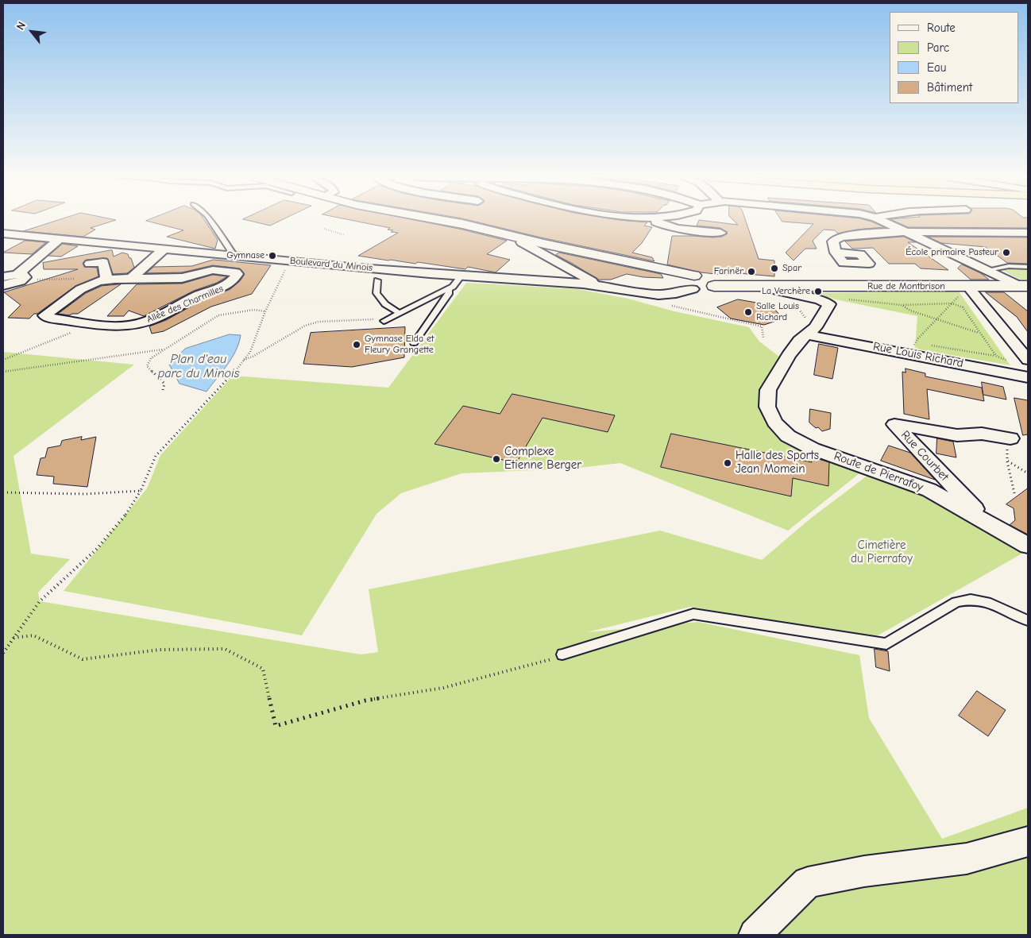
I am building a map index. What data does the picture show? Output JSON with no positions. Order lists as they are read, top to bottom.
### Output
{
  "streets": {
    "main road": ["Rue de Montbrison"],
    "street": [
      "Boulevard du Minois",
      "Allée des Charmilles",
      "Rue Louis Richard",
      "Rue Courbet",
      "Route de Pierrafoy"
    ]
  },
  "crossings": [
    ["Rue Louis Richard", "Route de Pierrafoy"],
    ["Rue Courbet", "Route de Pierrafoy"]
  ],
  "water": ["Plan d'eau parc du Minois"],
  "parks": ["Cimetière du Pierrafoy"],
  "places": [
    "École primaire Pasteur",
    "Gymnase",
    "Spar",
    "Farinër",
    "La Verchère",
    "Salle Louis Richard",
    "Gymnase Elda et Fleury Grangette",
    "Complexe Etienne Berger",
    "Halle des Sports Jean Momein"
  ],
  "legend": [
    "Route",
    "Parc",
    "Eau",
    "Bâtiment"
  ],
  "north": "top left"
}
